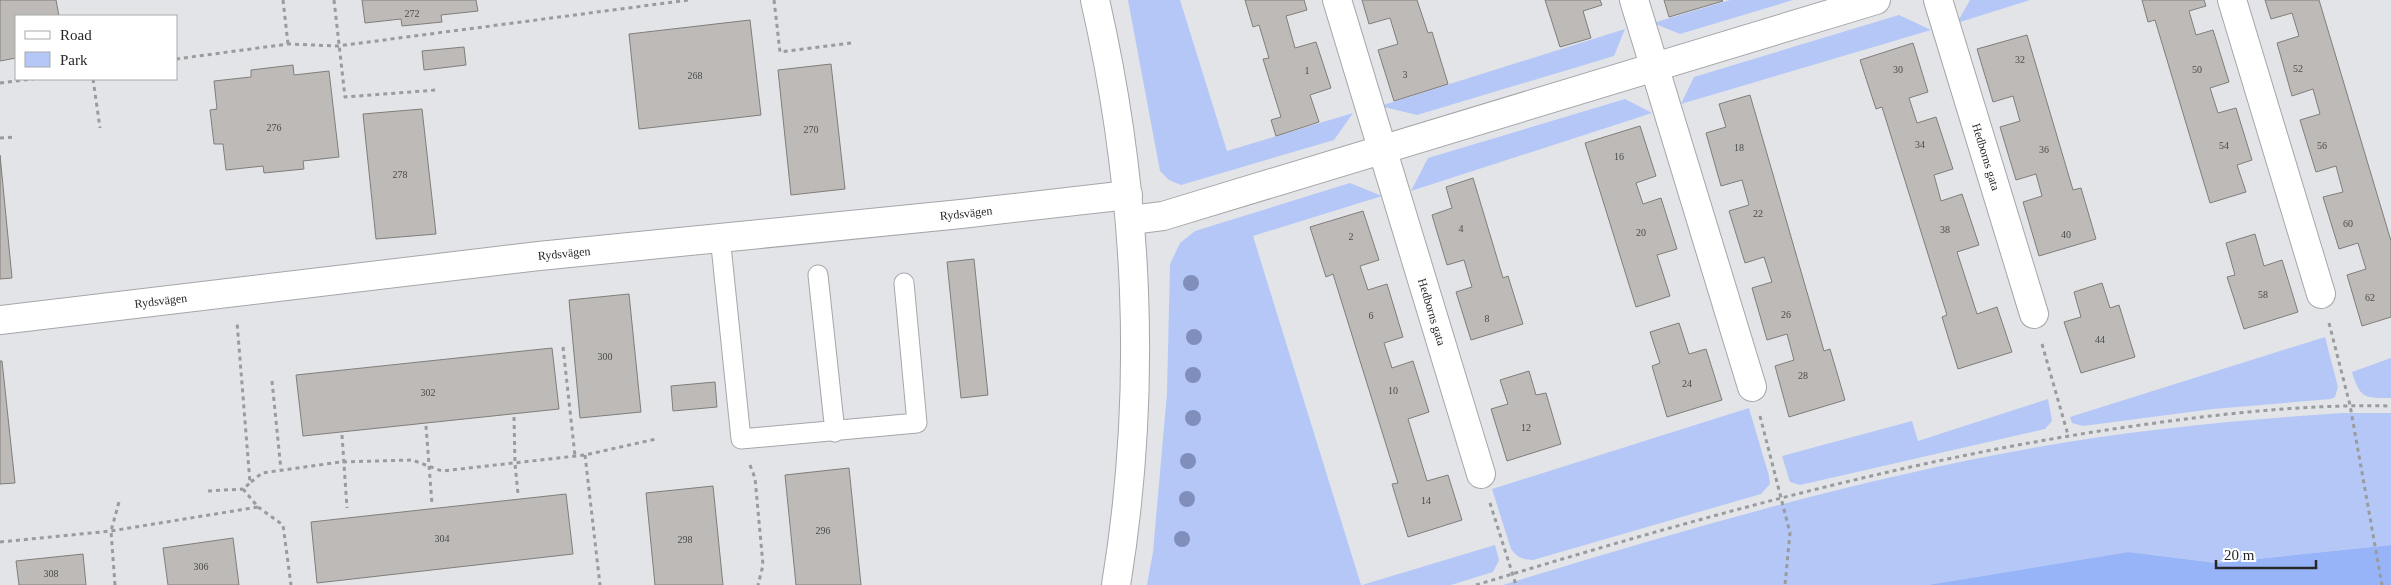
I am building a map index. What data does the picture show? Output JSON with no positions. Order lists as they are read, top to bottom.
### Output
{
  "streets": {
    "street": ["Hedborns gata", "Rydsvägen"]
  },
  "house_numbers": [
    "272",
    "32",
    "52",
    "30",
    "50",
    "1",
    "3",
    "268",
    "276",
    "270",
    "34",
    "54",
    "56",
    "18",
    "36",
    "16",
    "278",
    "22",
    "60",
    "4",
    "38",
    "20",
    "40",
    "2",
    "58",
    "62",
    "26",
    "6",
    "8",
    "44",
    "300",
    "28",
    "24",
    "10",
    "302",
    "12",
    "14",
    "296",
    "304",
    "298",
    "306",
    "308"
  ],
  "legend": ["Road", "Park"],
  "scale_bar": "20 m"
}
